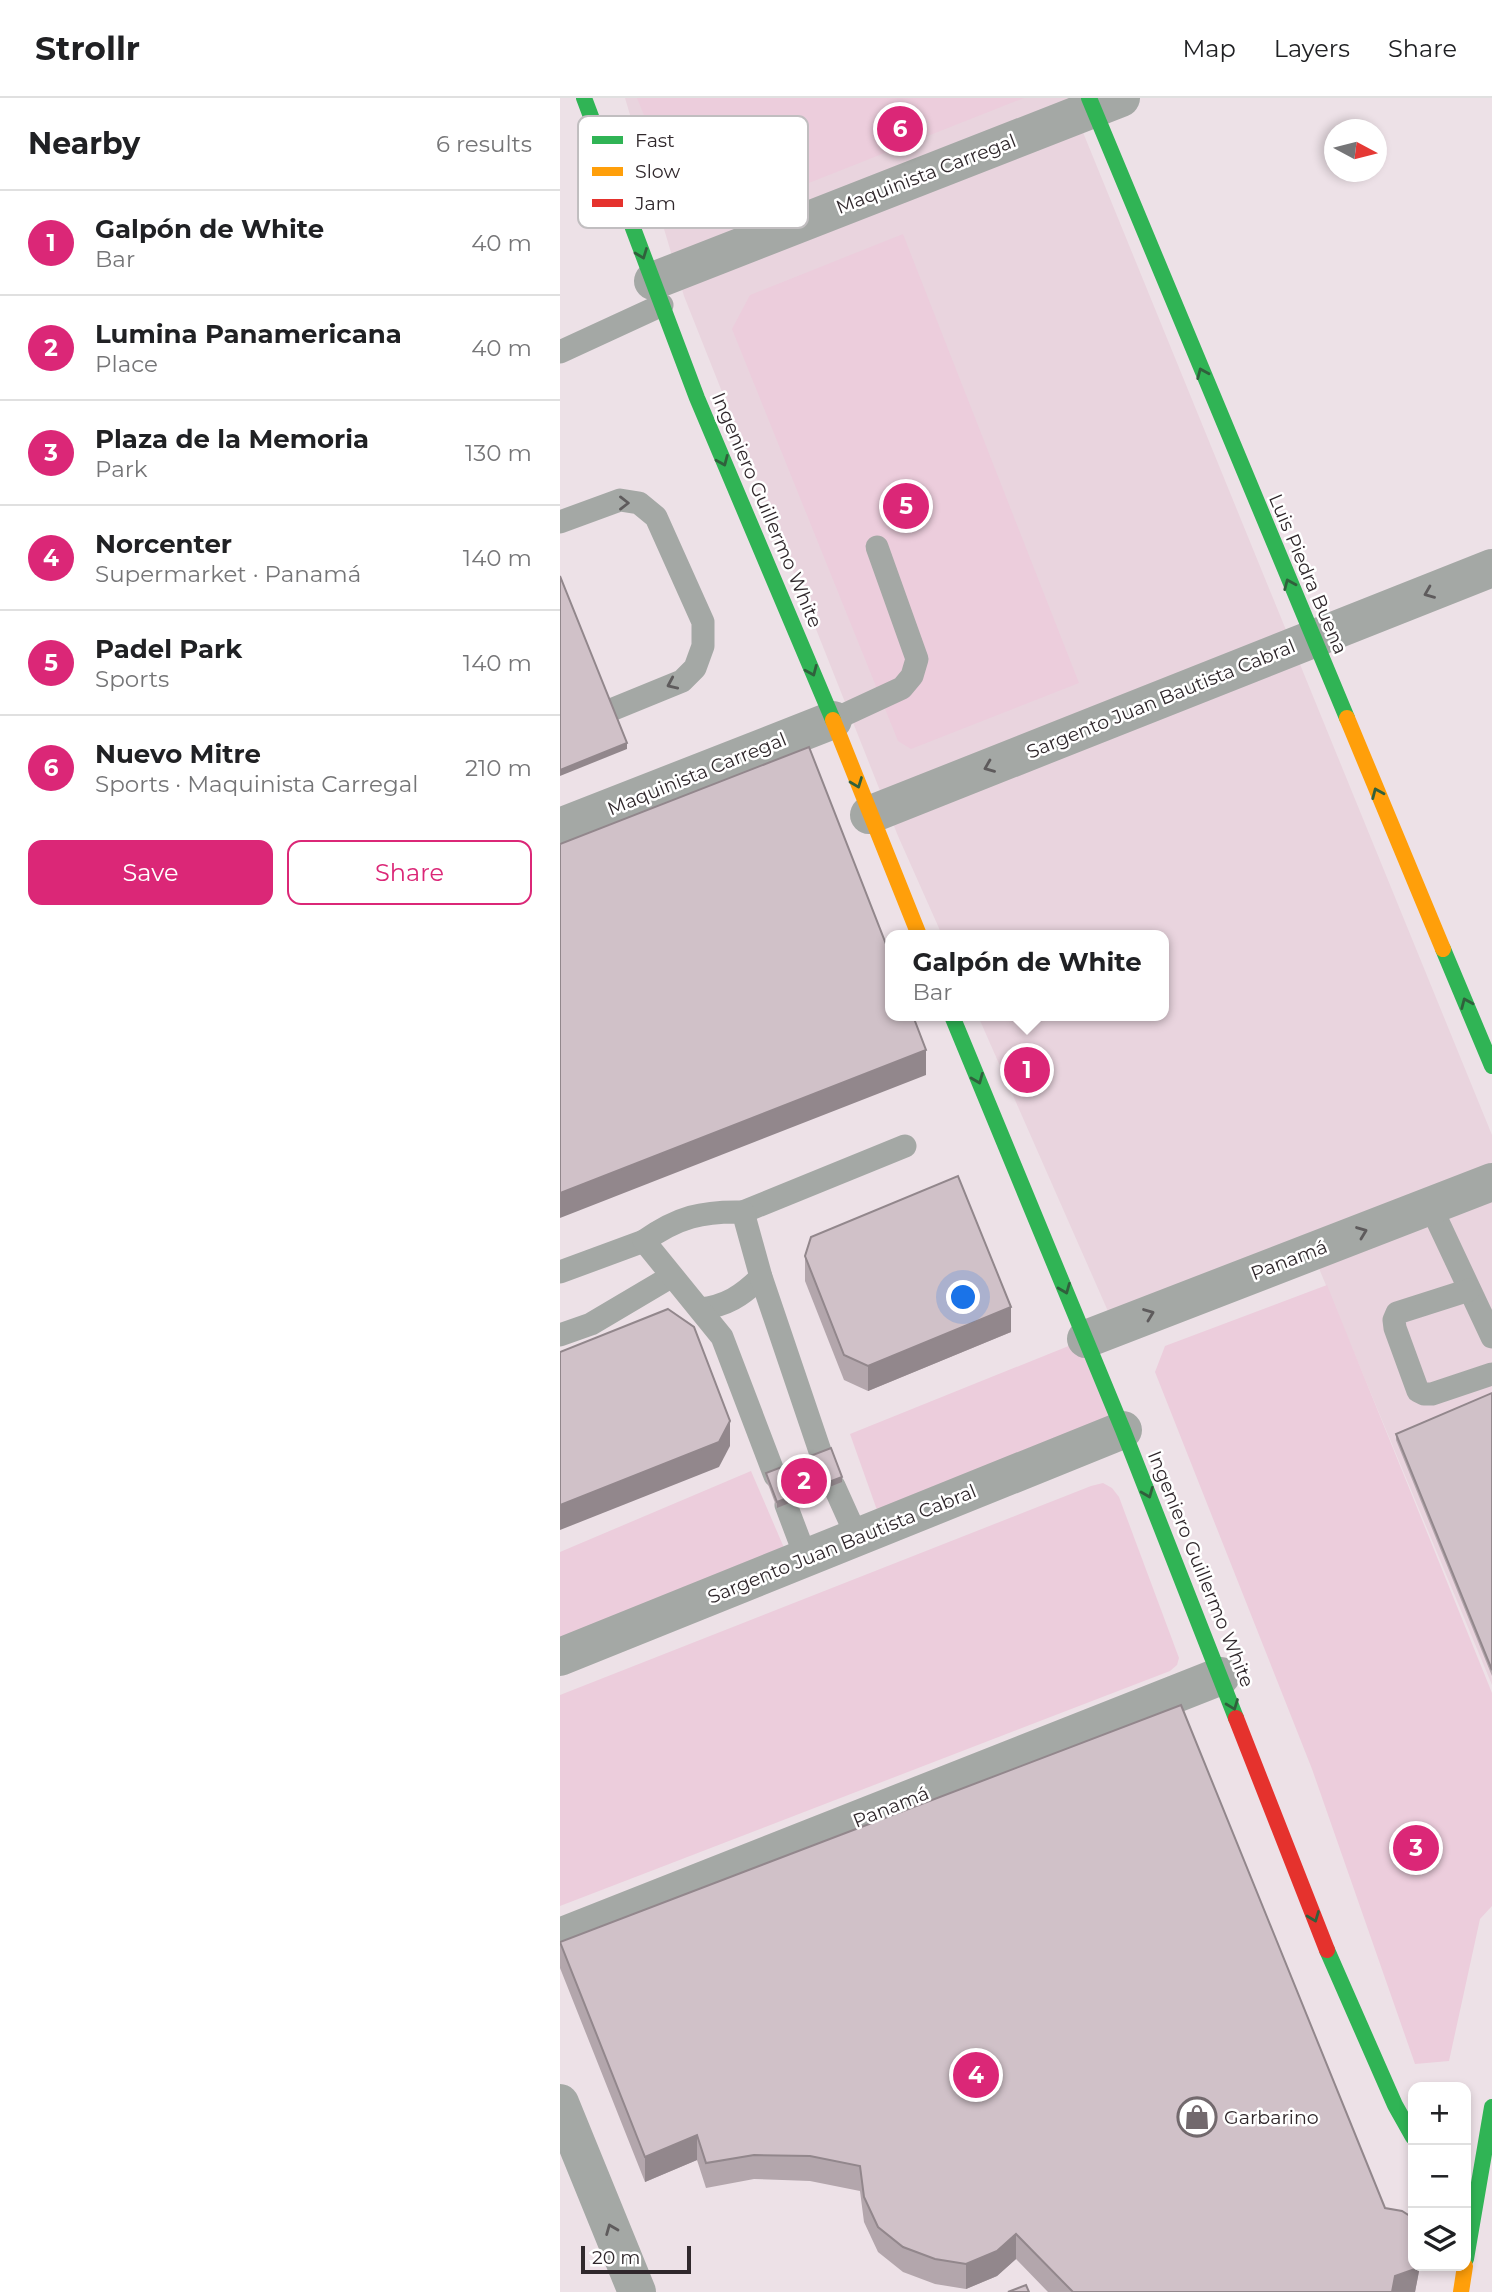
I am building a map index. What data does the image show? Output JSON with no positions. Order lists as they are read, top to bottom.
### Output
{
  "streets": {
    "street": [
      "Maquinista Carregal",
      "Ingeniero Guillermo White",
      "Luis Piedra Buena",
      "Sargento Juan Bautista Cabral",
      "Panamá"
    ]
  },
  "crossings": [
    ["Maquinista Carregal", "Ingeniero Guillermo White"],
    ["Maquinista Carregal", "Luis Piedra Buena"],
    ["Ingeniero Guillermo White", "Sargento Juan Bautista Cabral"],
    ["Ingeniero Guillermo White", "Panamá"],
    ["Luis Piedra Buena", "Sargento Juan Bautista Cabral"]
  ],
  "one_way": ["Ingeniero Guillermo White", "Luis Piedra Buena", "Sargento Juan Bautista Cabral"],
  "places": {
    "shop": ["Garbarino"]
  },
  "legend": ["Fast", "Slow", "Jam"],
  "scale_bar": "20 m",
  "north": "right",
  "page": {
    "header": "Strollr",
    "nav": ["Map", "Layers", "Share"],
    "heading": ["Nearby", "6 results"],
    "pins": [
      "6",
      "5",
      "1",
      "2",
      "3",
      "4"
    ],
    "list": [
      {
        "mark": "1",
        "name": "Galpón de White",
        "note": "Bar",
        "value": "40 m"
      },
      {
        "mark": "2",
        "name": "Lumina Panamericana",
        "note": "Place",
        "value": "40 m"
      },
      {
        "mark": "3",
        "name": "Plaza de la Memoria",
        "note": "Park",
        "value": "130 m"
      },
      {
        "mark": "4",
        "name": "Norcenter",
        "note": "Supermarket · Panamá",
        "value": "140 m"
      },
      {
        "mark": "5",
        "name": "Padel Park",
        "note": "Sports",
        "value": "140 m"
      },
      {
        "mark": "6",
        "name": "Nuevo Mitre",
        "note": "Sports · Maquinista Carregal",
        "value": "210 m"
      }
    ],
    "buttons": ["Save", "Share"],
    "popup": ["Galpón de White", "Bar"],
    "map_buttons": ["+", "−"],
    "scale": "20 m"
  }
}
